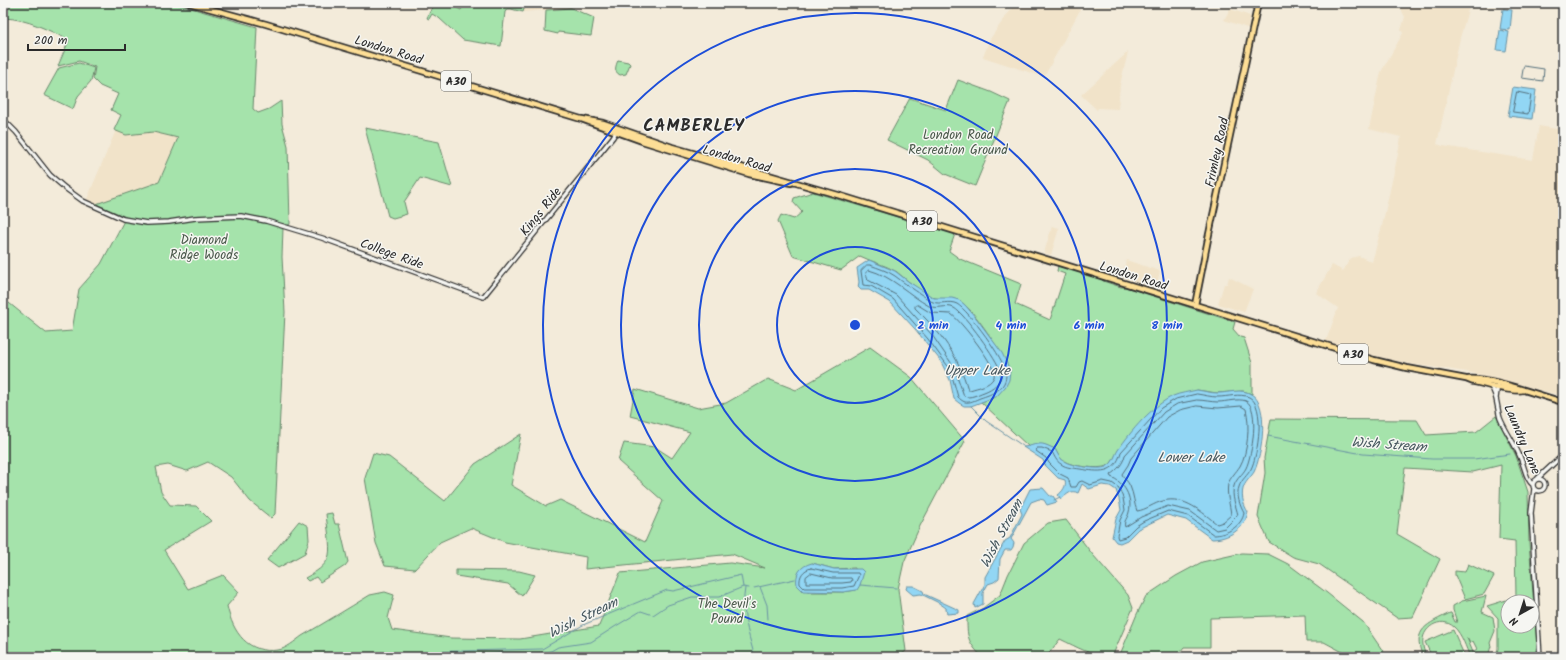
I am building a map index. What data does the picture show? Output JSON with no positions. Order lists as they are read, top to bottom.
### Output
{
  "streets": {
    "main road": ["London Road", "A30", "Frimley Road"],
    "street": ["Kings Ride", "College Ride", "Laundry Lane"]
  },
  "crossings": [
    ["London Road", "Frimley Road"],
    ["London Road", "Kings Ride"],
    ["London Road", "Laundry Lane"],
    ["Kings Ride", "College Ride"]
  ],
  "districts": ["CAMBERLEY"],
  "water": ["Upper Lake", "Wish Stream", "Lower Lake"],
  "parks": ["London Road Recreation Ground", "Diamond Ridge Woods", "The Devil's Pound"],
  "scale_bar": "200 m",
  "north": "bottom left",
  "rings": [
    "2 min",
    "4 min",
    "6 min",
    "8 min"
  ]
}
